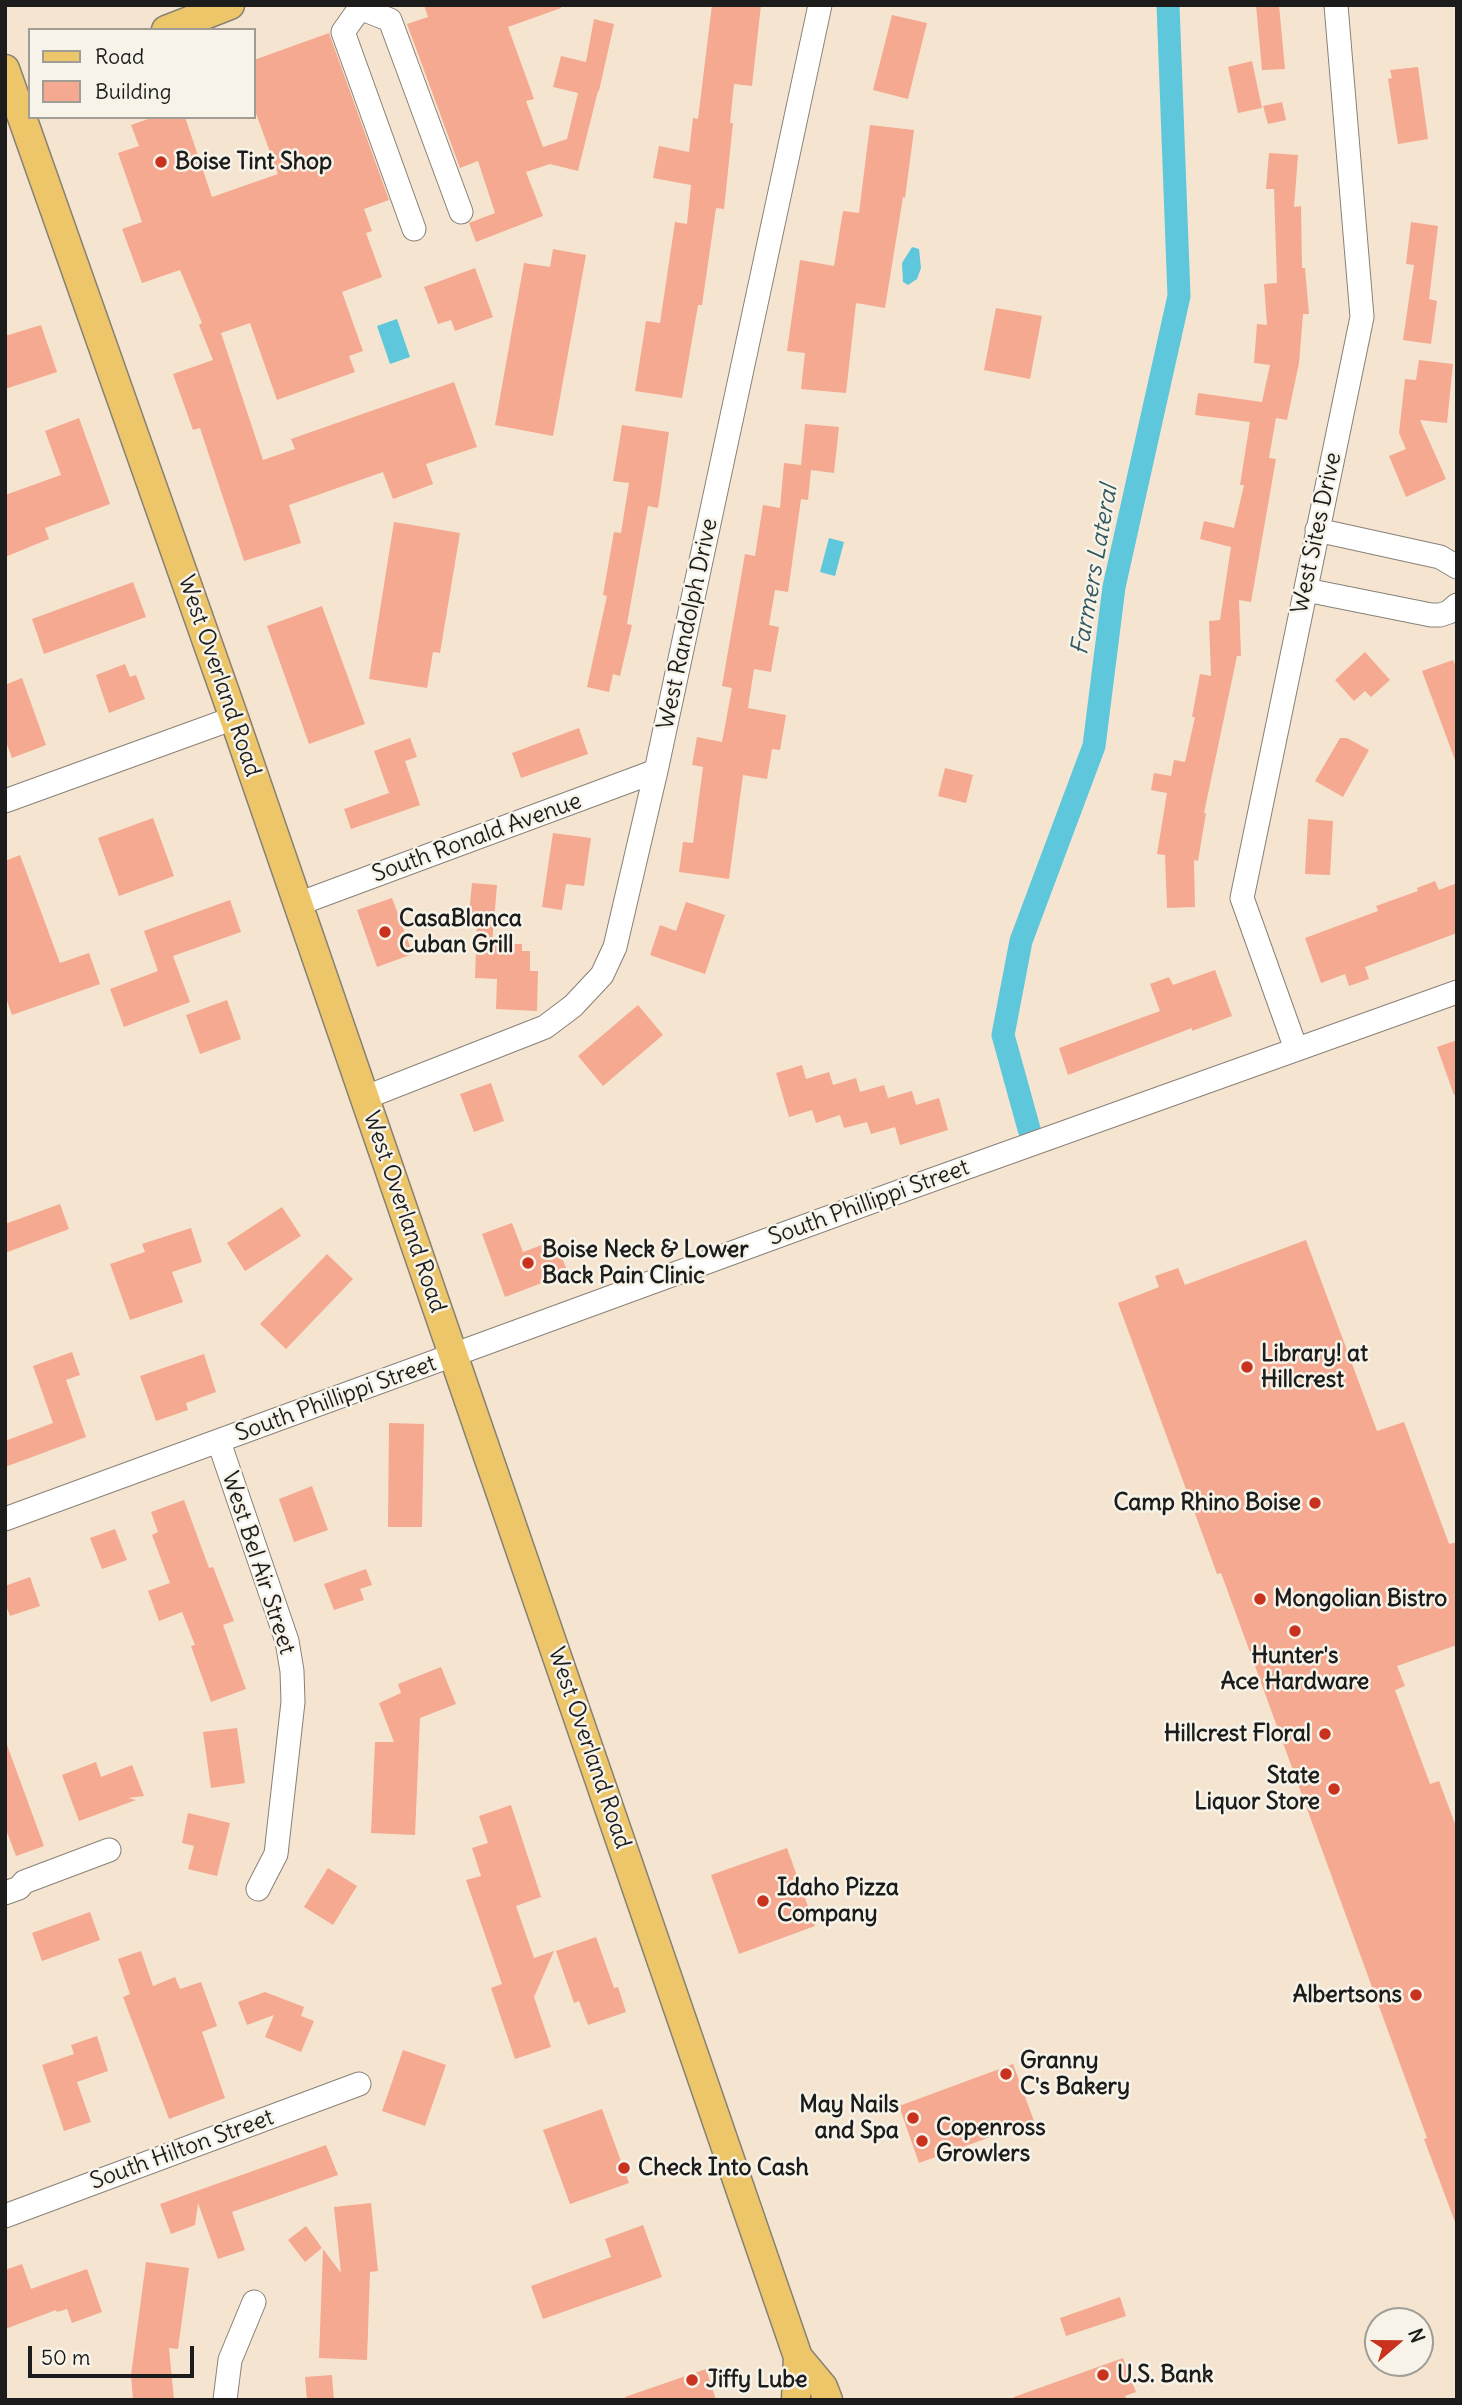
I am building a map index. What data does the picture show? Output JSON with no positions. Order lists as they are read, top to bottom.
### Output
{
  "streets": {
    "main road": ["West Overland Road"],
    "street": [
      "West Sites Drive",
      "West Randolph Drive",
      "South Ronald Avenue",
      "South Phillippi Street",
      "West Bel Air Street",
      "South Hilton Street"
    ]
  },
  "crossings": [
    ["West Sites Drive", "South Phillippi Street"],
    ["West Randolph Drive", "West Overland Road"],
    ["West Randolph Drive", "South Ronald Avenue"],
    ["West Overland Road", "South Ronald Avenue"],
    ["West Overland Road", "South Phillippi Street"],
    ["South Phillippi Street", "West Bel Air Street"]
  ],
  "water": ["Farmers Lateral"],
  "places": [
    "Boise Tint Shop",
    "CasaBlanca Cuban Grill",
    "Boise Neck & Lower Back Pain Clinic",
    "Library! at Hillcrest",
    "Camp Rhino Boise",
    "Mongolian Bistro",
    "Hunter's Ace Hardware",
    "Hillcrest Floral",
    "State Liquor Store",
    "Idaho Pizza Company",
    "Albertsons",
    "Granny C's Bakery",
    "May Nails and Spa",
    "Copenross Growlers",
    "Check Into Cash",
    "U.S. Bank",
    "Jiffy Lube"
  ],
  "legend": ["Road", "Building"],
  "scale_bar": "50 m",
  "north": "right"
}
